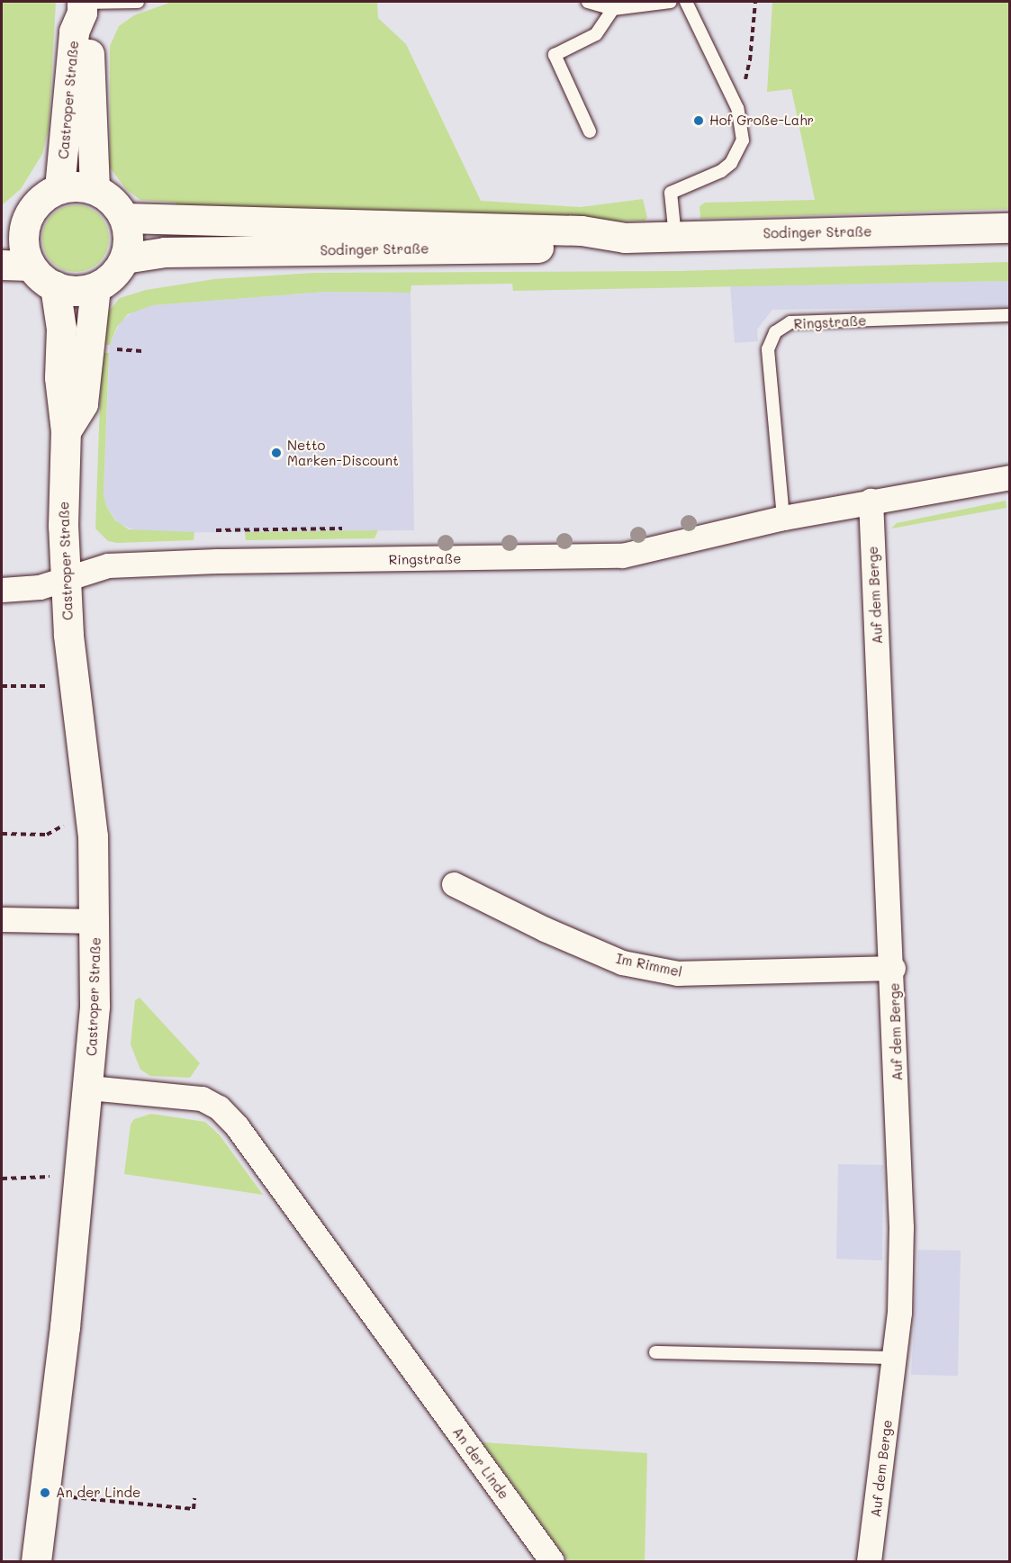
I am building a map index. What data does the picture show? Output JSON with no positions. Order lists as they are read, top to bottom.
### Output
{
  "streets": {
    "main road": ["Castroper Straße", "Sodinger Straße"],
    "street": [
      "Ringstraße",
      "Auf dem Berge",
      "Im Rimmel",
      "An der Linde"
    ]
  },
  "crossings": [
    ["Castroper Straße", "Sodinger Straße"],
    ["Castroper Straße", "Ringstraße"],
    ["Castroper Straße", "An der Linde"],
    ["Ringstraße", "Auf dem Berge"],
    ["Auf dem Berge", "Im Rimmel"]
  ],
  "places": ["Hof Große-Lahr", "Netto Marken-Discount", "An der Linde"]
}
